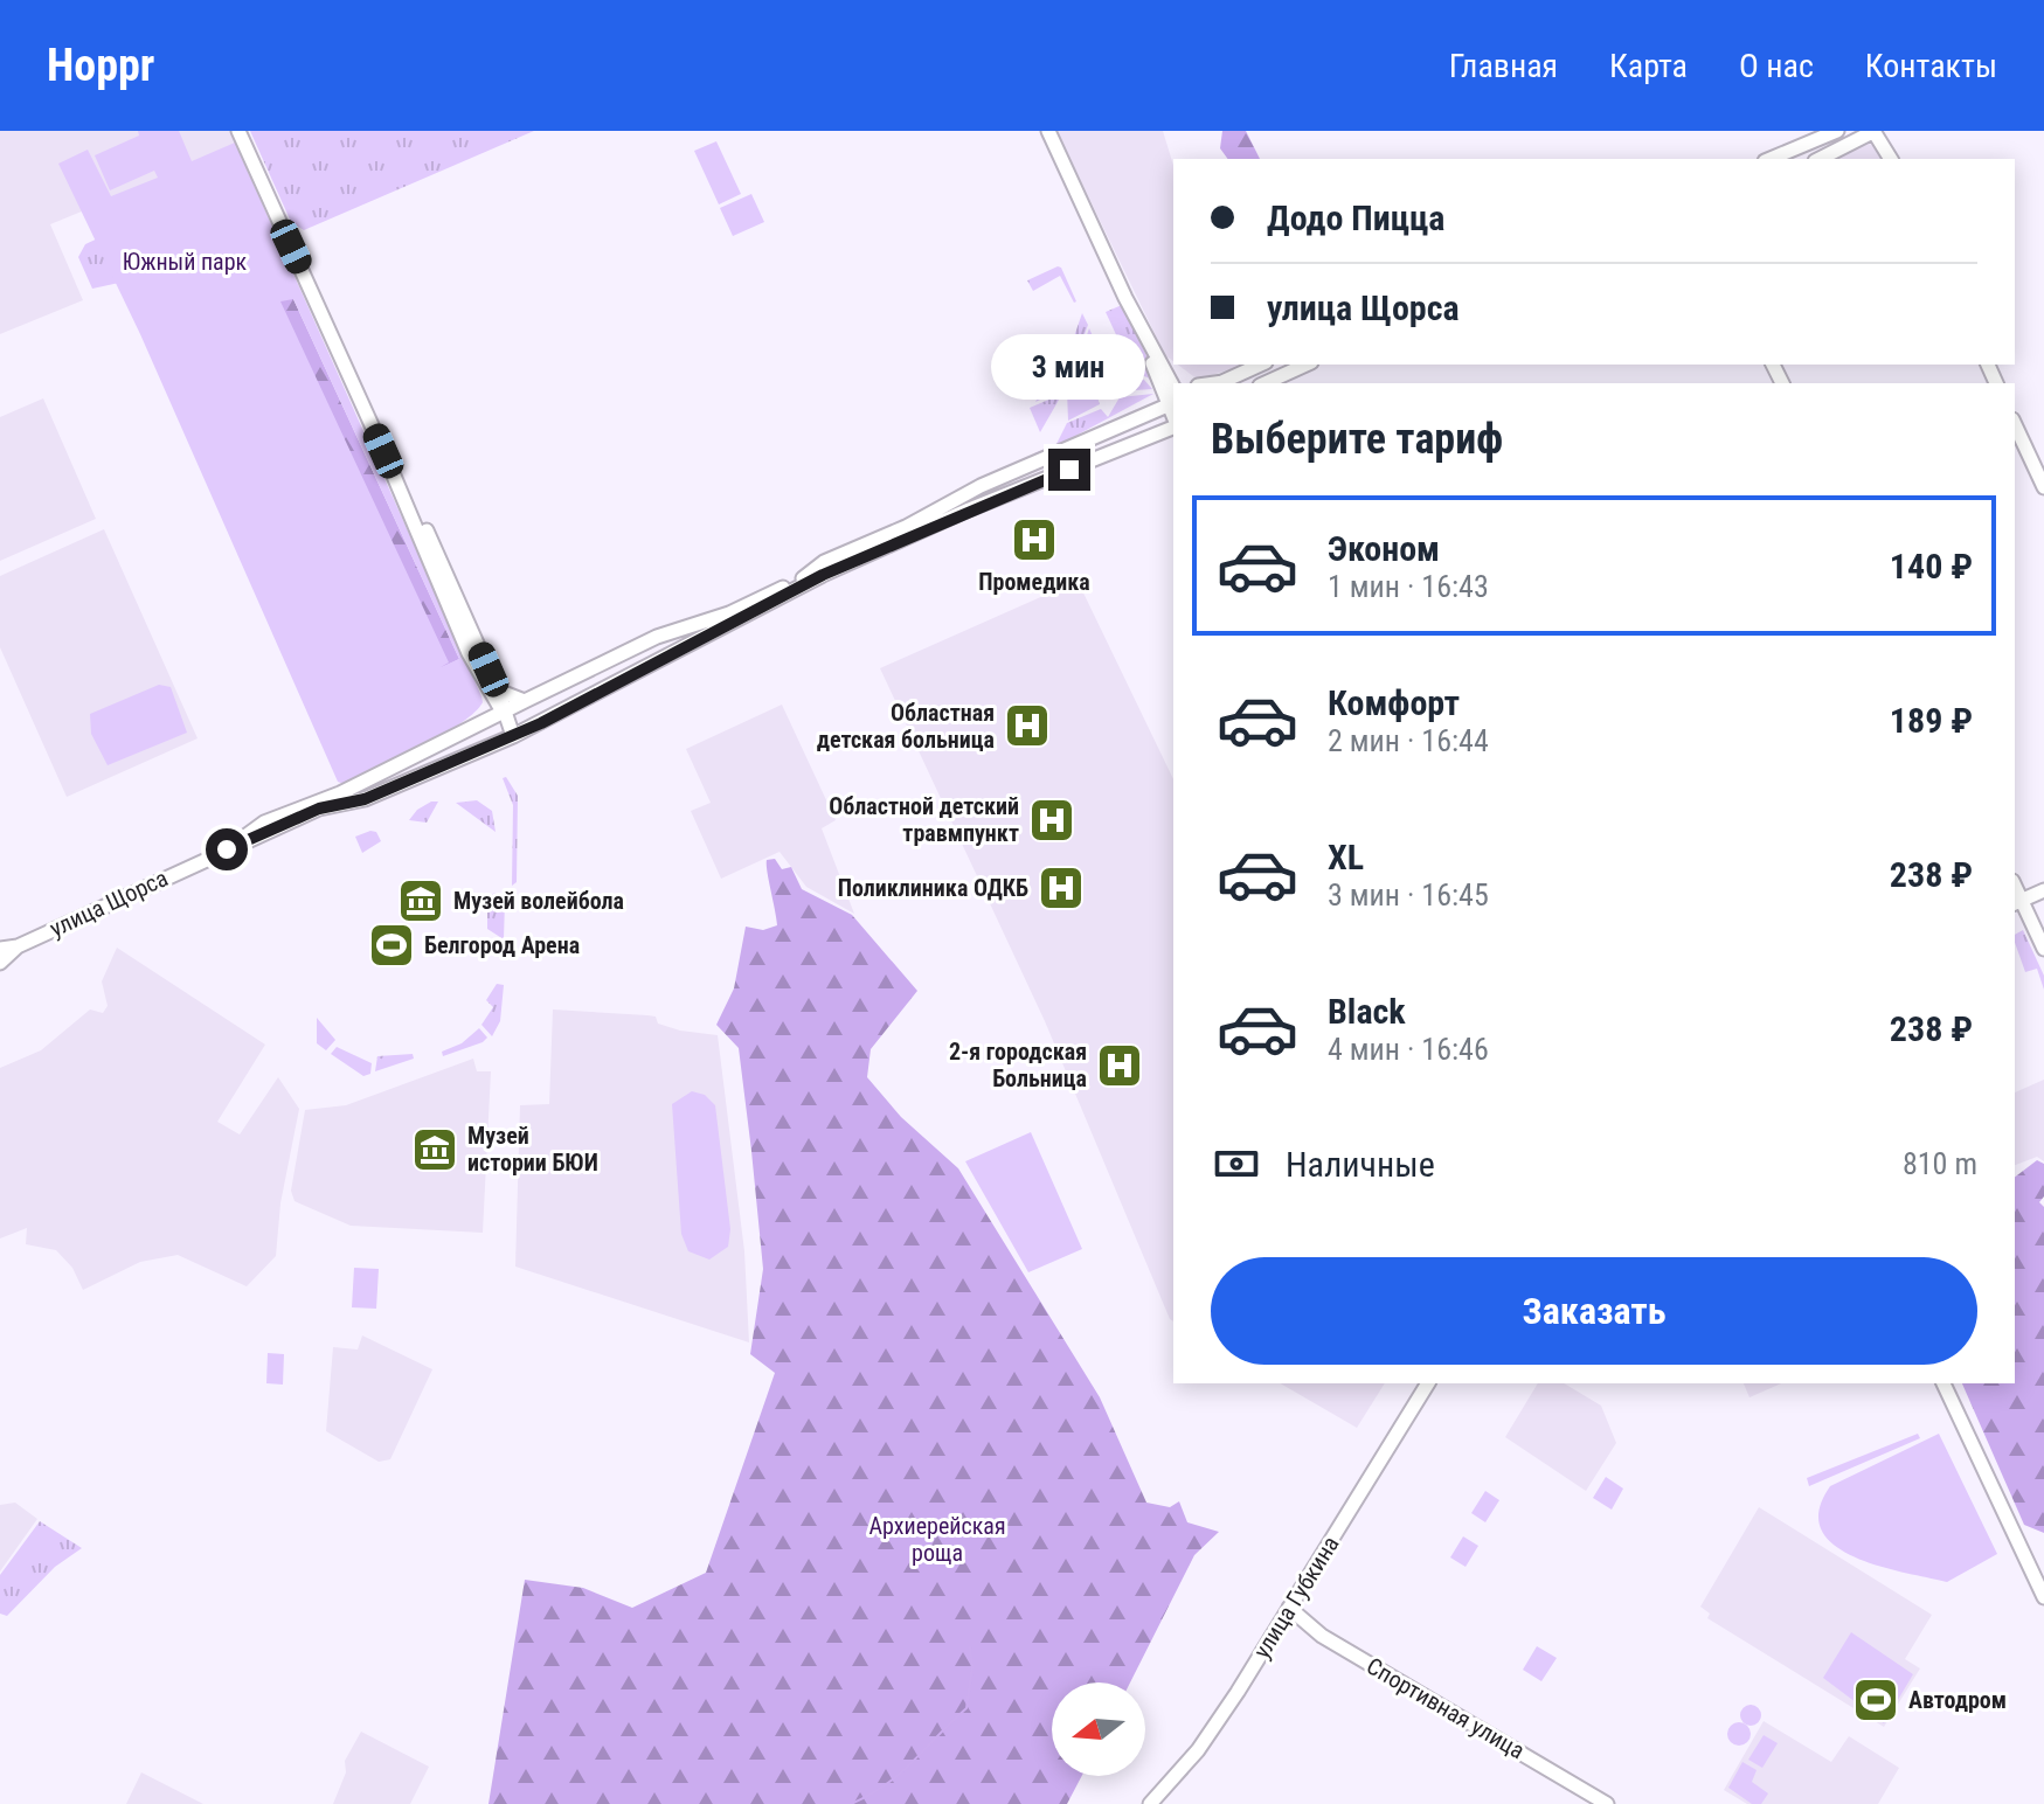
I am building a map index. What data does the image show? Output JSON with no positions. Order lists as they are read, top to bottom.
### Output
{
  "streets": {
    "main road": ["улица Щорса", "улица Губкина", "Спортивная улица"]
  },
  "crossings": [
    ["улица Губкина", "Спортивная улица"]
  ],
  "parks": ["Южный парк", "Архиерейская роща"],
  "places": {
    "hospital": [
      "Промедика",
      "Областная детская больница",
      "Областной детский травмпункт",
      "Поликлиника ОДКБ",
      "2-я городская Больница"
    ],
    "museum": ["Музей волейбола", "Музей истории БЮИ"],
    "sports": ["Белгород Арена", "Автодром"]
  },
  "north": "left",
  "page": {
    "header": "Hoppr",
    "nav": [
      "Главная",
      "Карта",
      "О нас",
      "Контакты"
    ],
    "banner": ["Додо Пицца", "улица Щорса"],
    "bubble": "3 мин",
    "heading": "Выберите тариф",
    "list": [
      {
        "name": "Эконом",
        "note": "1 мин · 16:43",
        "value": "140 ₽"
      },
      {
        "name": "Комфорт",
        "note": "2 мин · 16:44",
        "value": "189 ₽"
      },
      {
        "name": "XL",
        "note": "3 мин · 16:45",
        "value": "238 ₽"
      },
      {
        "name": "Black",
        "note": "4 мин · 16:46",
        "value": "238 ₽"
      }
    ],
    "pay": ["Наличные", "810 m"],
    "buttons": "Заказать"
  }
}
